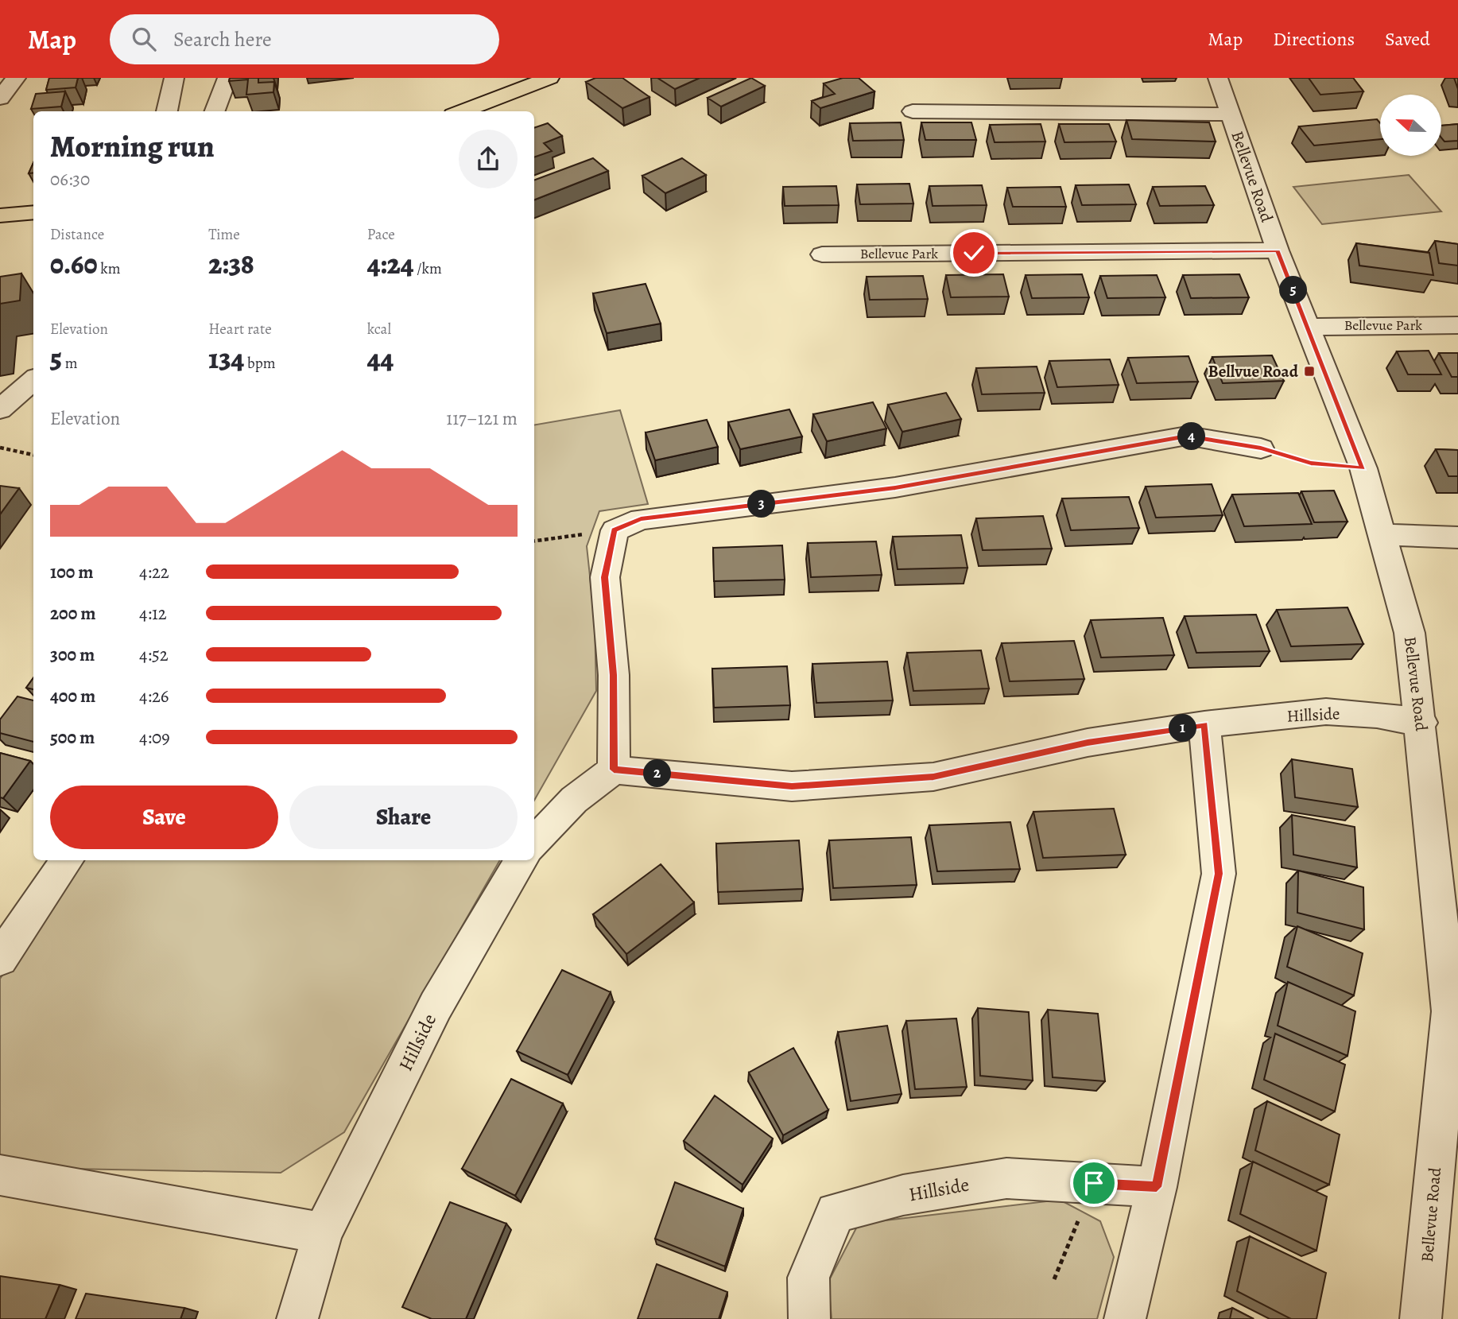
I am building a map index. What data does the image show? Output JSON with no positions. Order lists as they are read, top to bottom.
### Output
{
  "streets": {
    "street": ["Bellevue Road", "Bellevue Park", "Hillside"]
  },
  "crossings": [
    ["Bellevue Road", "Bellevue Park"],
    ["Bellevue Road", "Hillside"]
  ],
  "places": {
    "transit": ["Bellvue Road"]
  },
  "north": "left",
  "page": {
    "header": "Map",
    "search": "Search here",
    "nav": ["Map", "Directions", "Saved"],
    "heading": ["Morning run", "06:30"],
    "stats": [
      ["Distance", "0.60 km"],
      ["Time", "2:38"],
      ["Pace", "4:24 /km"],
      ["Elevation", "5 m"],
      ["Heart rate", "134 bpm"],
      ["kcal", "44"]
    ],
    "pins": [
      "5",
      "4",
      "3",
      "1",
      "2"
    ],
    "chart": ["Elevation", "117–121 m"],
    "list": [
      {
        "name": "100 m",
        "note": "4:22"
      },
      {
        "name": "200 m",
        "note": "4:12"
      },
      {
        "name": "300 m",
        "note": "4:52"
      },
      {
        "name": "400 m",
        "note": "4:26"
      },
      {
        "name": "500 m",
        "note": "4:09"
      }
    ],
    "buttons": ["Save", "Share"]
  }
}
